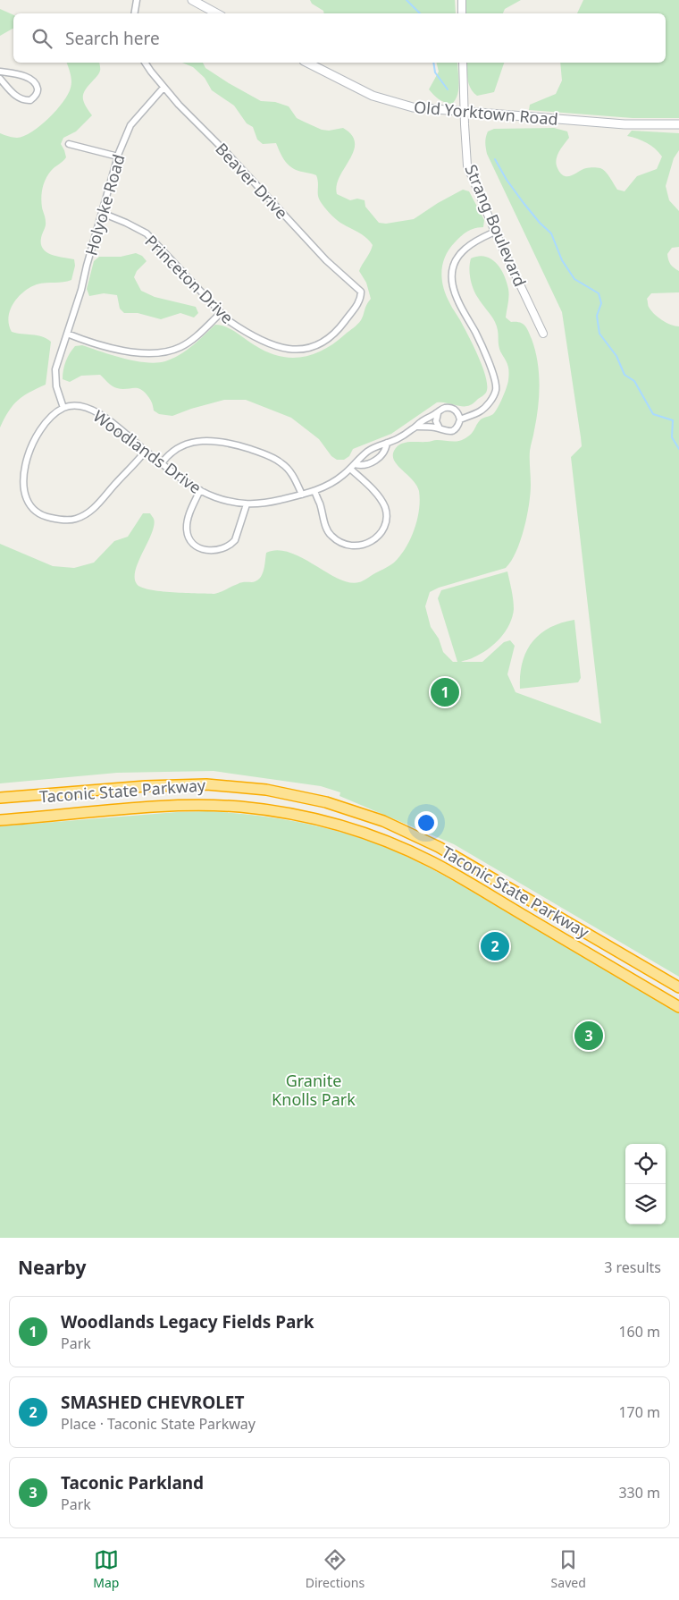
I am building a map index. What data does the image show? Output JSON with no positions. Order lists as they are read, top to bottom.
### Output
{
  "streets": {
    "highway": ["Taconic State Parkway"],
    "main road": ["Old Yorktown Road"],
    "street": [
      "Beaver Drive",
      "Holyoke Road",
      "Strang Boulevard",
      "Princeton Drive",
      "Woodlands Drive"
    ]
  },
  "crossings": [
    ["Old Yorktown Road", "Strang Boulevard"],
    ["Beaver Drive", "Holyoke Road"],
    ["Beaver Drive", "Princeton Drive"],
    ["Holyoke Road", "Princeton Drive"],
    ["Holyoke Road", "Woodlands Drive"]
  ],
  "parks": ["Granite Knolls Park"],
  "page": {
    "search": "Search here",
    "pins": ["1", "2", "3"],
    "heading": ["Nearby", "3 results"],
    "list": [
      {
        "mark": "1",
        "name": "Woodlands Legacy Fields Park",
        "note": "Park",
        "value": "160 m"
      },
      {
        "mark": "2",
        "name": "SMASHED CHEVROLET",
        "note": "Place · Taconic State Parkway",
        "value": "170 m"
      },
      {
        "mark": "3",
        "name": "Taconic Parkland",
        "note": "Park",
        "value": "330 m"
      }
    ],
    "nav": ["Map", "Directions", "Saved"]
  }
}
